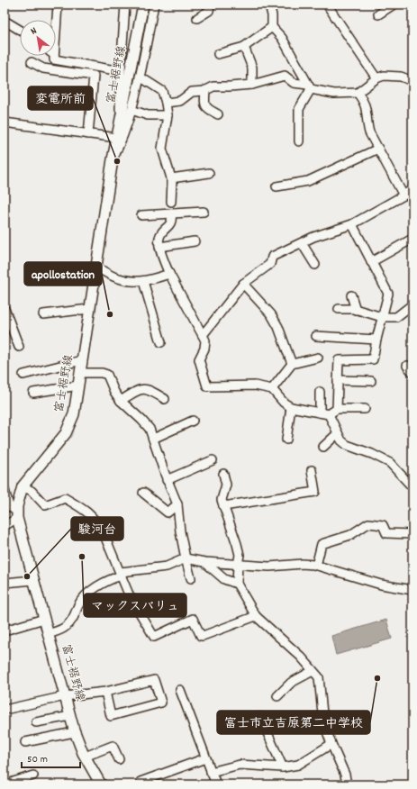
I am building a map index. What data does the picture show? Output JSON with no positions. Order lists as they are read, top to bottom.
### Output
{
  "streets": {
    "main road": ["富士裾野線"]
  },
  "places": [
    "変電所前",
    "apollostation",
    "マックスバリュ",
    "駿河台",
    "富士市立吉原第二中学校"
  ],
  "scale_bar": "50 m",
  "north": "top left"
}
